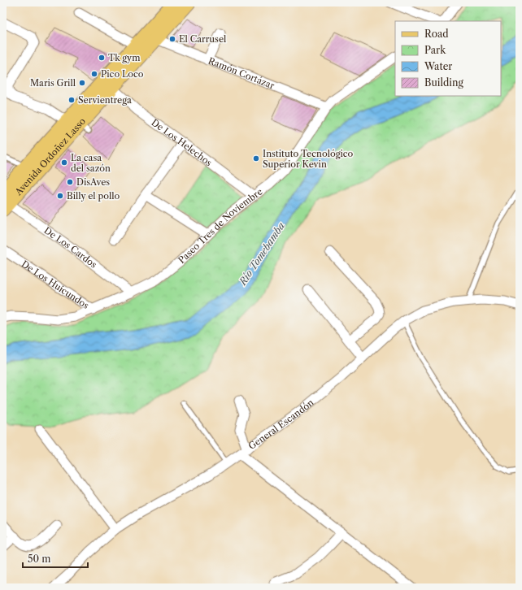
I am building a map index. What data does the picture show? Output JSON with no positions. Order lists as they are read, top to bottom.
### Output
{
  "streets": {
    "main road": ["Avenida Ordoñez Lasso"],
    "street": [
      "Ramón Cortázar",
      "De Los Helechos",
      "Paseo Tres de Noviembre",
      "De Los Cardos",
      "De Los Huicundos",
      "General Escandón"
    ]
  },
  "crossings": [
    ["Ramón Cortázar", "Avenida Ordoñez Lasso"],
    ["Ramón Cortázar", "Paseo Tres de Noviembre"],
    ["De Los Helechos", "Avenida Ordoñez Lasso"],
    ["De Los Helechos", "Paseo Tres de Noviembre"],
    ["Avenida Ordoñez Lasso", "De Los Cardos"],
    ["Paseo Tres de Noviembre", "De Los Cardos"],
    ["Paseo Tres de Noviembre", "De Los Huicundos"]
  ],
  "water": ["Río Tomebamba"],
  "places": [
    "El Carrusel",
    "Tk gym",
    "Pico Loco",
    "Maris Grill",
    "Servientrega",
    "Instituto Tecnológico Superior Kevin",
    "La casa del sazón",
    "DisAves",
    "Billy el pollo"
  ],
  "legend": [
    "Road",
    "Park",
    "Water",
    "Building"
  ],
  "scale_bar": "50 m"
}
